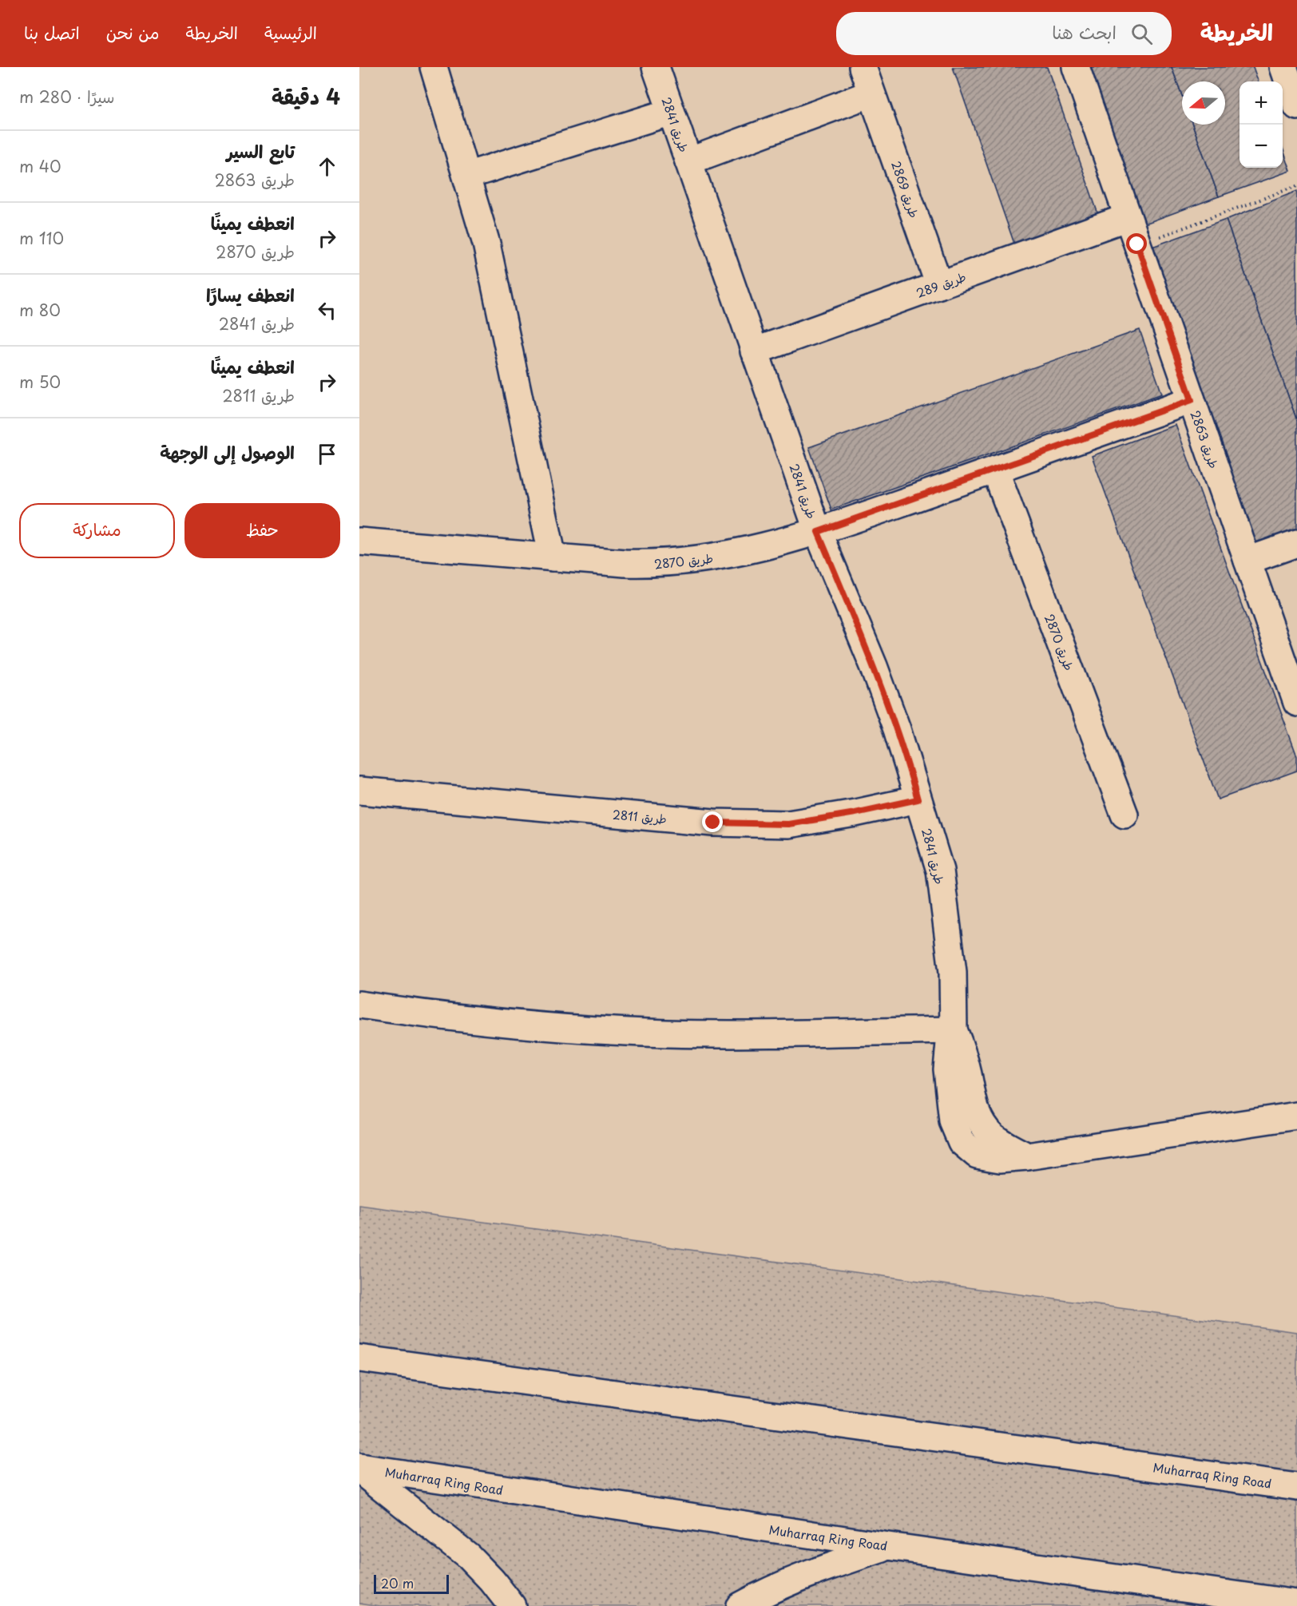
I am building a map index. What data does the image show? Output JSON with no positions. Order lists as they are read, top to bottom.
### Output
{
  "streets": {
    "street": [
      "طريق 2841",
      "طريق 2869",
      "طريق 289",
      "طريق 2863",
      "طريق 2870",
      "طريق 2811",
      "Muharraq Ring Road"
    ]
  },
  "crossings": [
    ["طريق 2841", "طريق 289"],
    ["طريق 2841", "طريق 2870"],
    ["طريق 2841", "طريق 2811"],
    ["طريق 2869", "طريق 289"],
    ["طريق 289", "طريق 2863"],
    ["طريق 2863", "طريق 2870"]
  ],
  "scale_bar": "20 m",
  "north": "left",
  "page": {
    "header": "الخريطة",
    "search": "ابحث هنا",
    "nav": [
      "الرئيسية",
      "الخريطة",
      "من نحن",
      "اتصل بنا"
    ],
    "heading": ["4 دقيقة", "سيرًا · 280 m"],
    "map_buttons": ["+", "−"],
    "list": [
      ["تابع السير", "طريق 2863", "40 m"],
      ["انعطف يمينًا", "طريق 2870", "110 m"],
      ["انعطف يسارًا", "طريق 2841", "80 m"],
      ["انعطف يمينًا", "طريق 2811", "50 m"],
      "الوصول إلى الوجهة"
    ],
    "buttons": ["حفظ", "مشاركة"],
    "scale": "20 m"
  }
}
